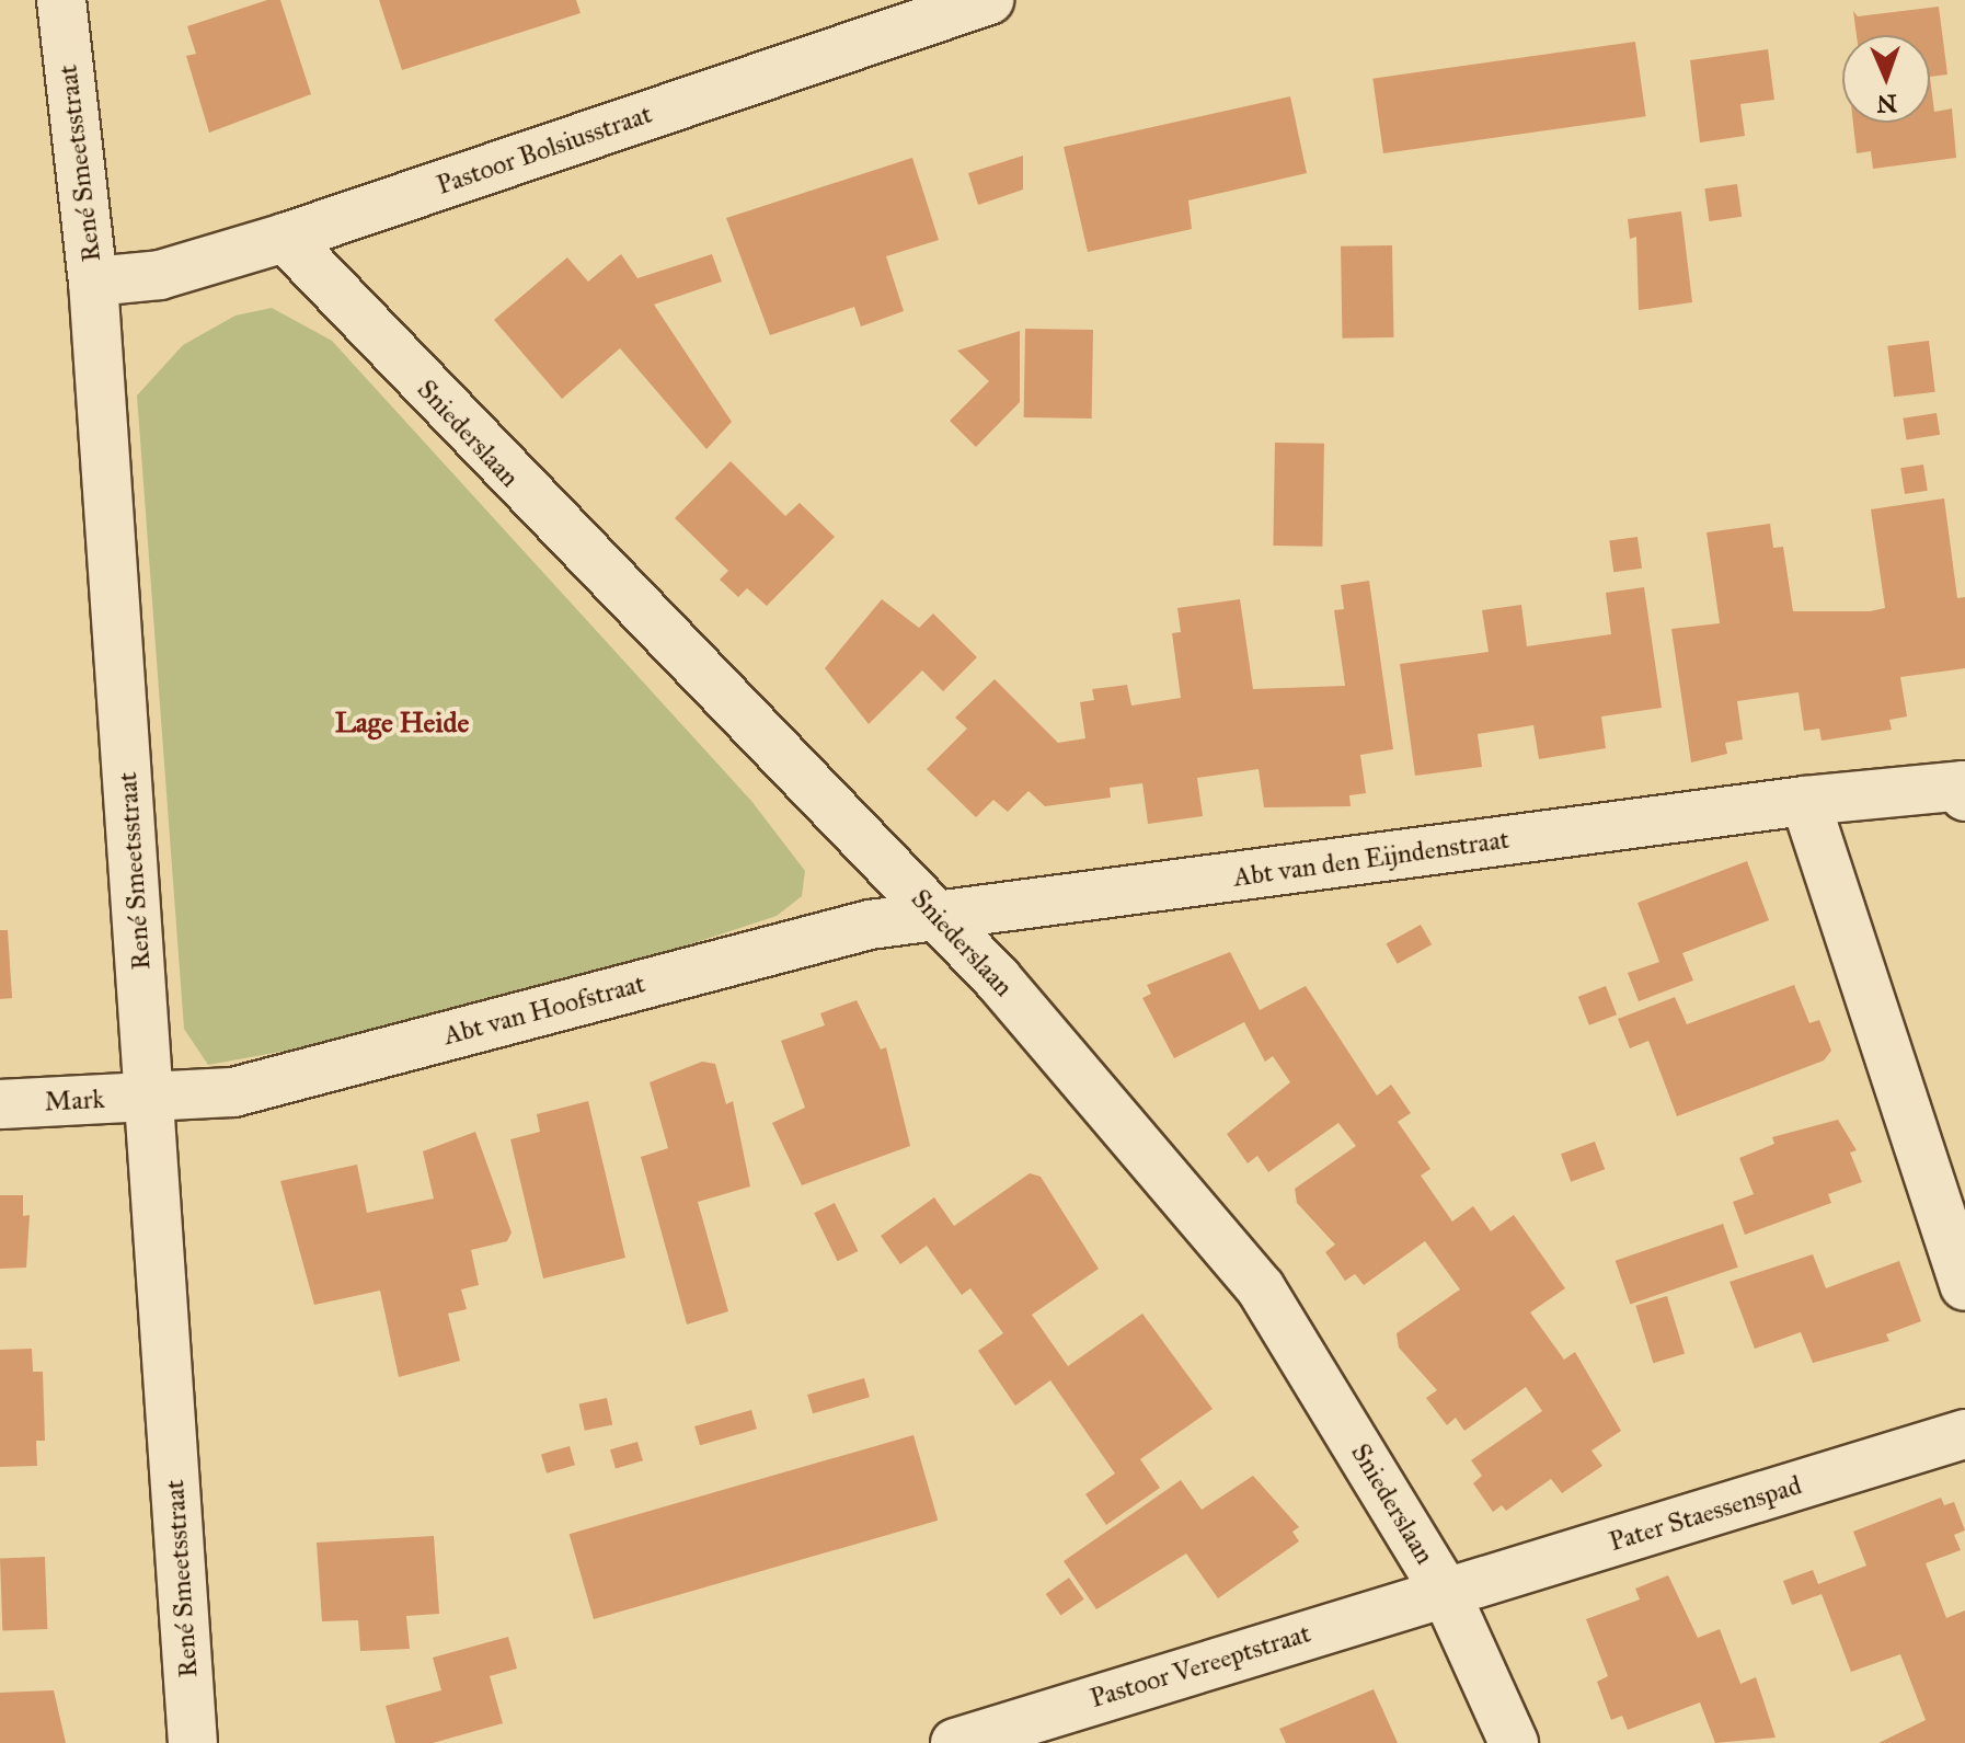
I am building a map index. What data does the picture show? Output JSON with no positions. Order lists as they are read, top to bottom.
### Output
{
  "streets": {
    "street": [
      "Pastoor Bolsiusstraat",
      "René Smeetsstraat",
      "Sniederslaan",
      "Abt van den Eijndenstraat",
      "Abt van Hoofstraat",
      "Mark",
      "Pater Staessenspad",
      "Pastoor Vereeptstraat"
    ]
  },
  "crossings": [
    ["Pastoor Bolsiusstraat", "René Smeetsstraat"],
    ["Pastoor Bolsiusstraat", "Sniederslaan"],
    ["René Smeetsstraat", "Abt van Hoofstraat"],
    ["René Smeetsstraat", "Mark"],
    ["Sniederslaan", "Abt van den Eijndenstraat"],
    ["Sniederslaan", "Abt van Hoofstraat"],
    ["Sniederslaan", "Pater Staessenspad"],
    ["Sniederslaan", "Pastoor Vereeptstraat"],
    ["Abt van den Eijndenstraat", "Abt van Hoofstraat"],
    ["Abt van Hoofstraat", "Mark"],
    ["Pater Staessenspad", "Pastoor Vereeptstraat"]
  ],
  "districts": ["Lage Heide"],
  "north": "bottom"
}
